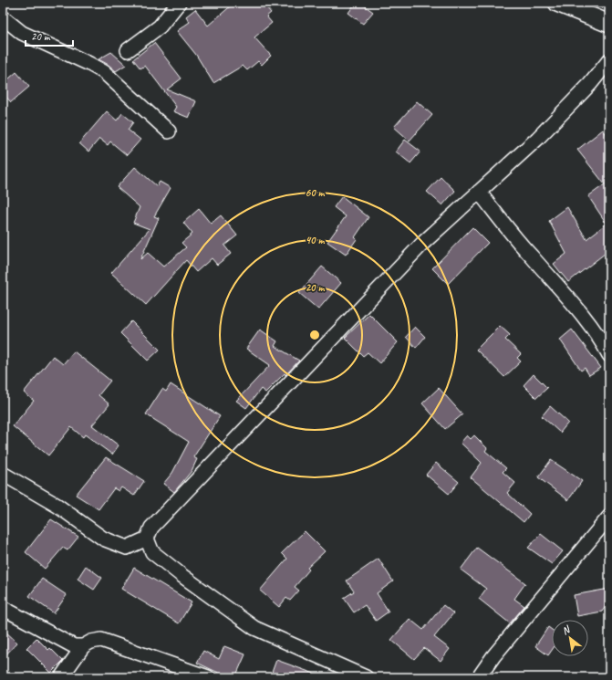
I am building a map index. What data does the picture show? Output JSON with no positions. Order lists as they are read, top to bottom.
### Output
{
  "scale_bar": "20 m",
  "north": "top left",
  "rings": ["60 m", "40 m", "20 m"]
}
